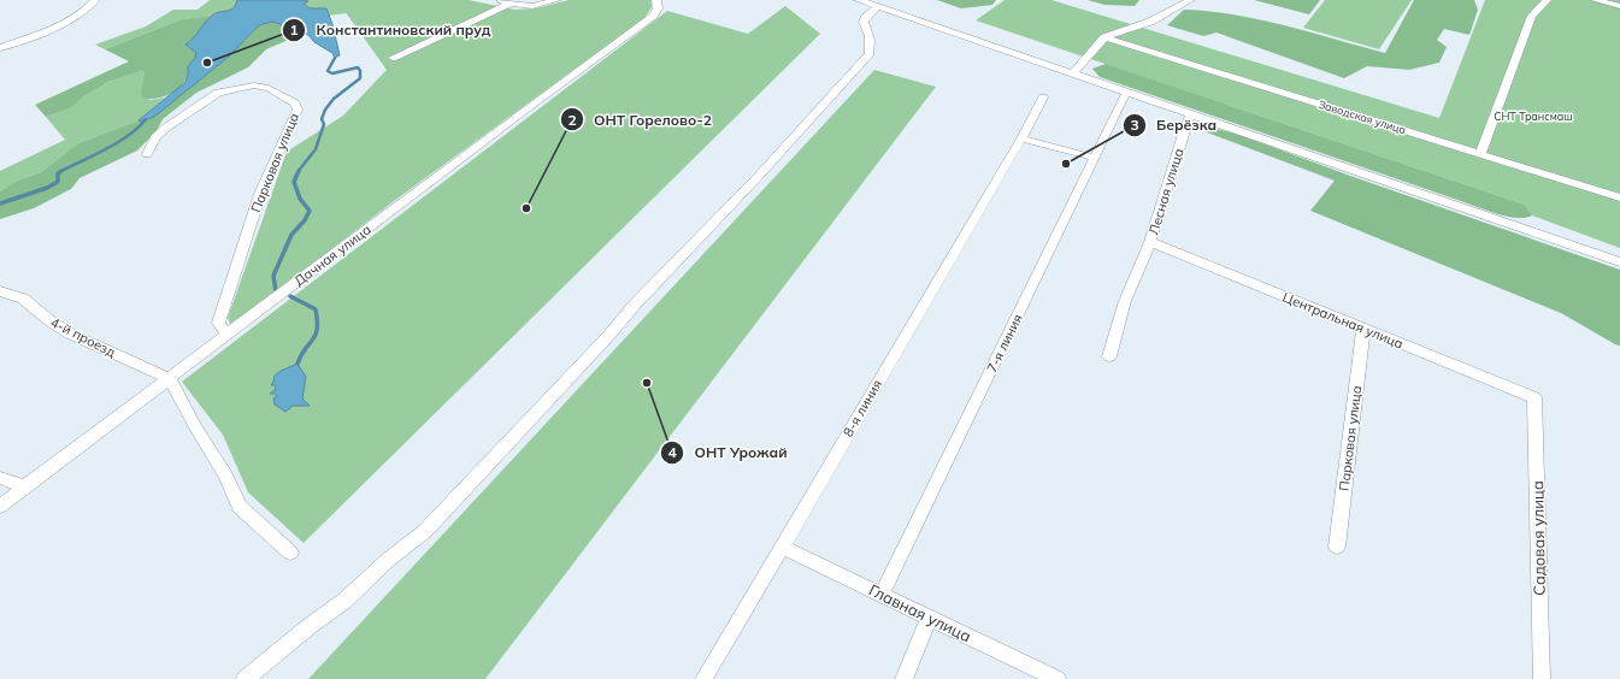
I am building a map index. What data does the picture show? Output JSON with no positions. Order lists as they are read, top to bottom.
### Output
{
  "streets": {
    "street": [
      "Заводская улица",
      "Парковая улица",
      "Лесная улица",
      "Дачная улица",
      "Центральная улица",
      "4-й проезд",
      "7-я линия",
      "8-я линия",
      "Садовая улица",
      "Главная улица"
    ]
  },
  "crossings": [
    ["Парковая улица", "Дачная улица"],
    ["Парковая улица", "Центральная улица"],
    ["Лесная улица", "Центральная улица"],
    ["Дачная улица", "4-й проезд"],
    ["Центральная улица", "Садовая улица"],
    ["7-я линия", "Главная улица"],
    ["8-я линия", "Главная улица"]
  ],
  "parks": ["СНТ Трансмаш"],
  "places": [
    "Константиновский пруд",
    "Берёзка",
    "ОНТ Горелово-2",
    "ОНТ Урожай"
  ]
}
